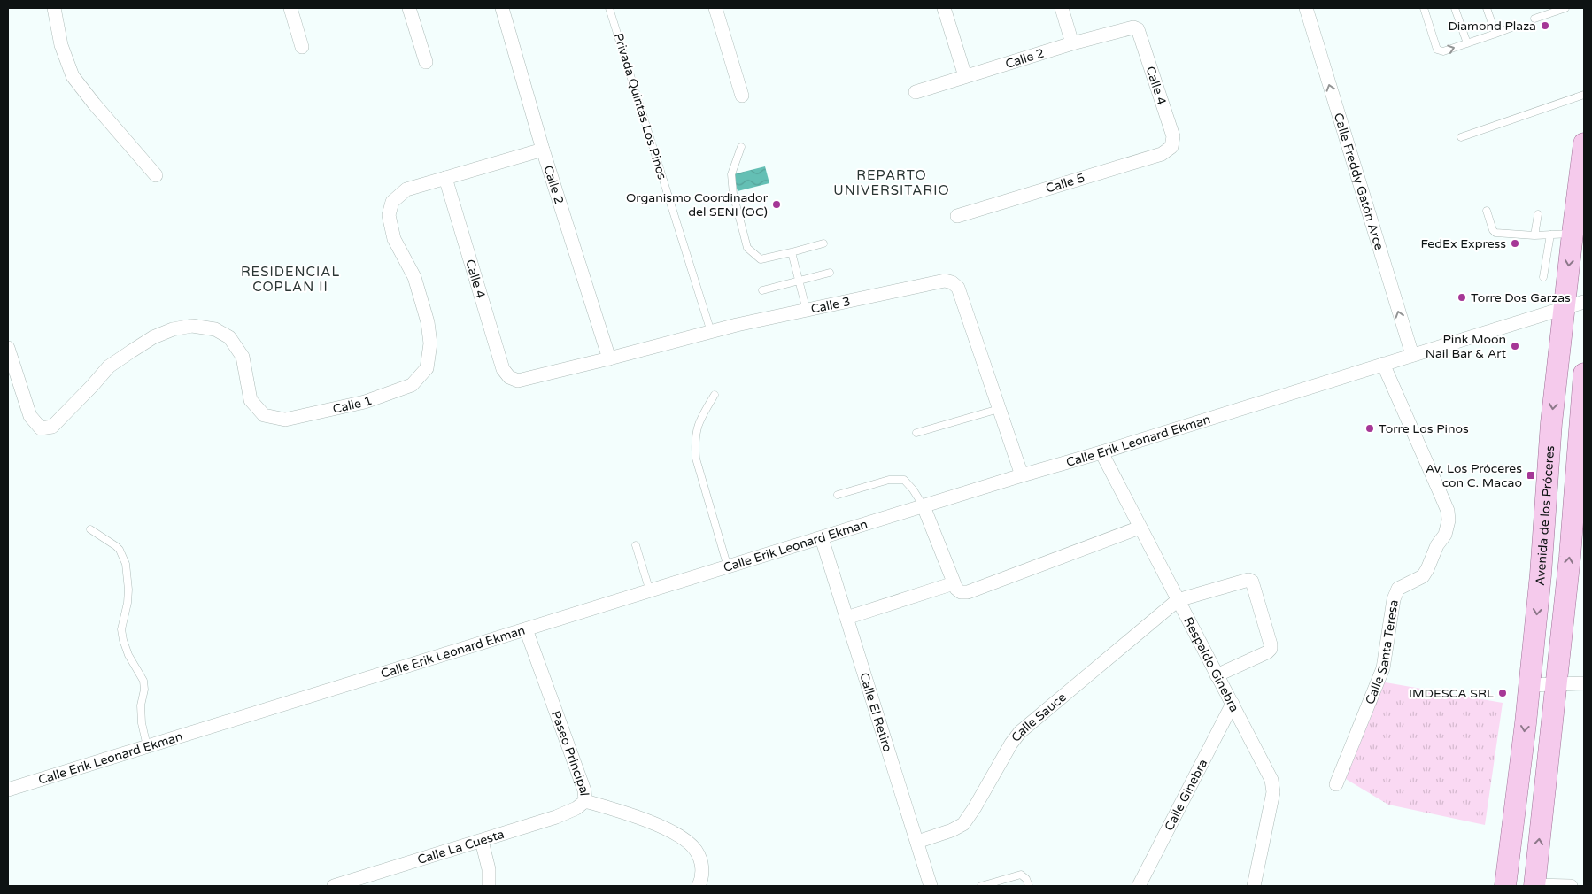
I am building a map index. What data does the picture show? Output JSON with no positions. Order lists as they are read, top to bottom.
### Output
{
  "streets": {
    "main road": ["Avenida de los Próceres"],
    "street": [
      "Calle 2",
      "Calle 4",
      "Calle Freddy Gatón Arce",
      "Calle 5",
      "Calle 3",
      "Calle 1",
      "Calle Erik Leonard Ekman",
      "Calle Santa Teresa",
      "Respaldo Ginebra",
      "Calle El Retiro",
      "Calle Sauce",
      "Paseo Principal",
      "Calle Ginebra",
      "Calle La Cuesta"
    ],
    "lane": ["Privada Quintas Los Pinos"]
  },
  "crossings": [
    ["Calle 2", "Calle 4"],
    ["Calle 2", "Calle 3"],
    ["Calle 2", "Calle 1"],
    ["Calle 4", "Calle 5"],
    ["Calle 4", "Calle 3"],
    ["Calle 4", "Calle 1"],
    ["Privada Quintas Los Pinos", "Calle 3"],
    ["Calle Freddy Gatón Arce", "Calle Erik Leonard Ekman"],
    ["Calle 3", "Calle Erik Leonard Ekman"],
    ["Calle Erik Leonard Ekman", "Avenida de los Próceres"],
    ["Calle Erik Leonard Ekman", "Calle Santa Teresa"],
    ["Calle Erik Leonard Ekman", "Respaldo Ginebra"],
    ["Calle Erik Leonard Ekman", "Calle El Retiro"],
    ["Calle Erik Leonard Ekman", "Paseo Principal"],
    ["Respaldo Ginebra", "Calle Sauce"],
    ["Respaldo Ginebra", "Calle Ginebra"],
    ["Calle El Retiro", "Calle Sauce"],
    ["Paseo Principal", "Calle La Cuesta"]
  ],
  "one_way": ["Calle Freddy Gatón Arce"],
  "districts": ["REPARTO UNIVERSITARIO", "RESIDENCIAL COPLAN II"],
  "places": {
    "other": [
      "Diamond Plaza",
      "Organismo Coordinador del SENI (OC)",
      "FedEx Express",
      "Torre Dos Garzas",
      "Pink Moon Nail Bar & Art",
      "Torre Los Pinos",
      "IMDESCA SRL"
    ],
    "transit": ["Av. Los Próceres con C. Macao"]
  }
}
